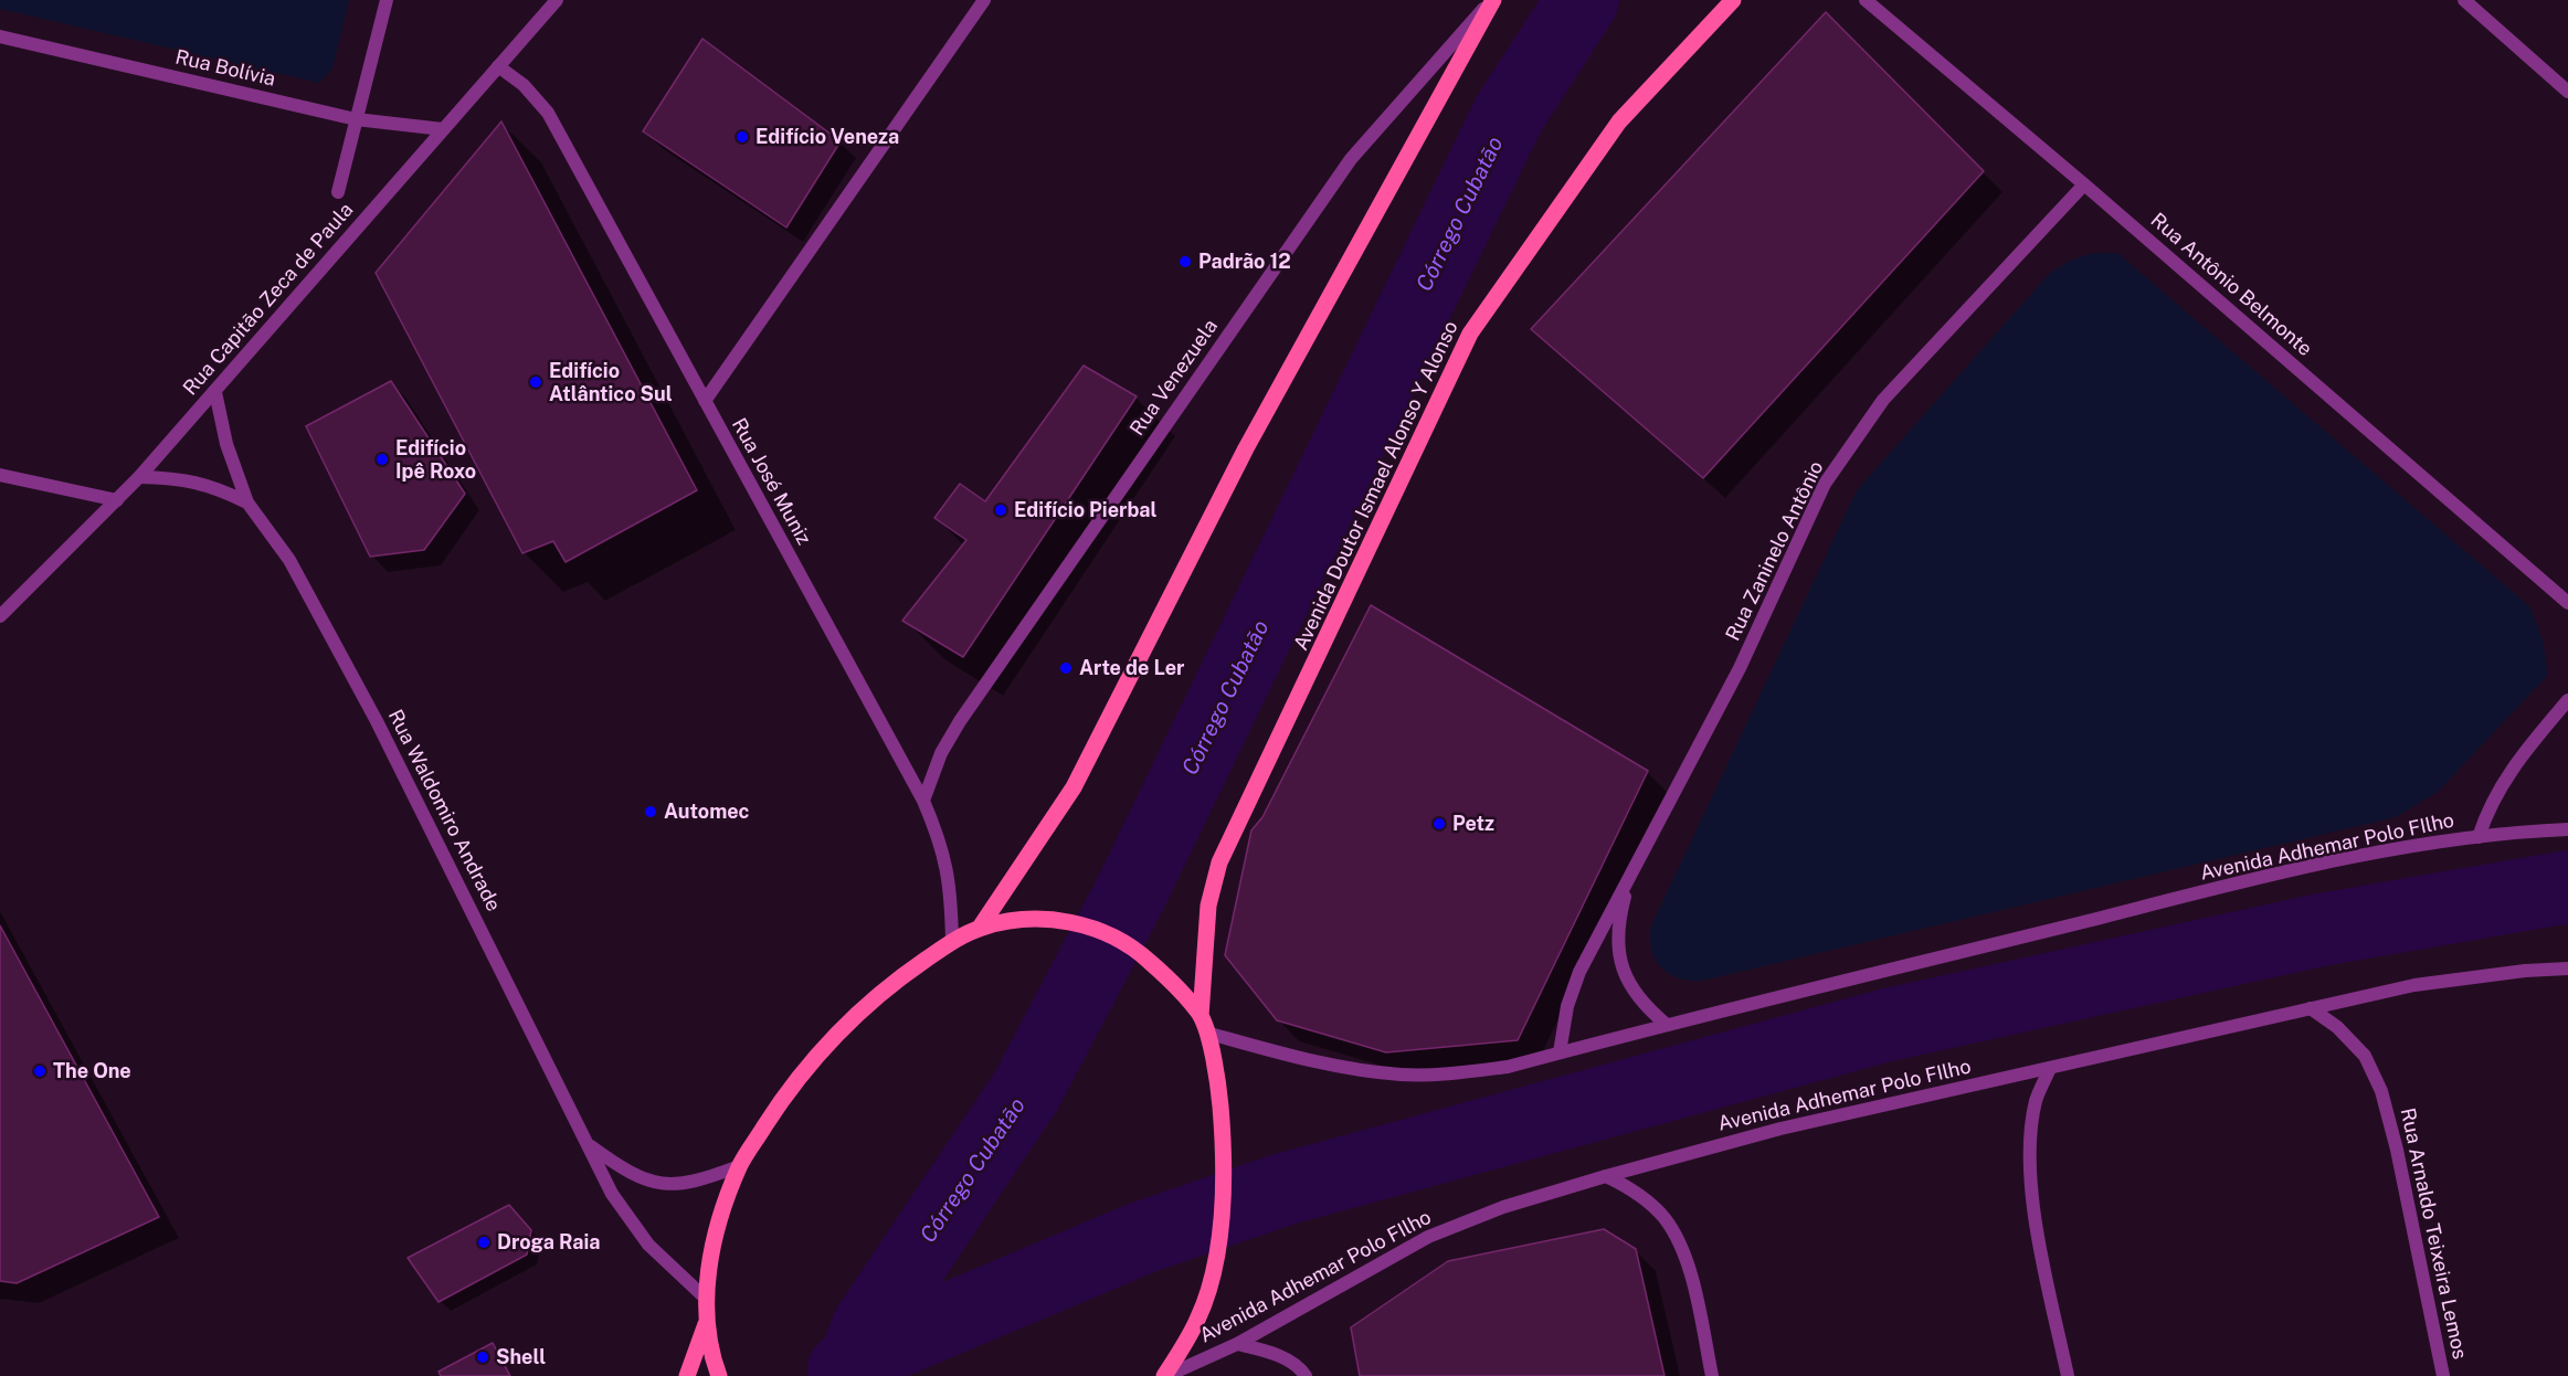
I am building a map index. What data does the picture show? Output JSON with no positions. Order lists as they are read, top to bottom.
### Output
{
  "streets": {
    "main road": ["Avenida Doutor Ismael Alonso Y Alonso"],
    "street": [
      "Rua Bolívia",
      "Rua Antônio Belmonte",
      "Rua Capitão Zeca de Paula",
      "Rua Venezuela",
      "Rua José Muniz",
      "Rua Zaninelo Antônio",
      "Rua Waldomiro Andrade",
      "Avenida Adhemar Polo FIlho",
      "Rua Arnaldo Teixeira Lemos"
    ]
  },
  "crossings": [
    ["Rua Bolívia", "Rua Capitão Zeca de Paula"],
    ["Rua Antônio Belmonte", "Rua Zaninelo Antônio"],
    ["Rua Capitão Zeca de Paula", "Rua José Muniz"],
    ["Rua Capitão Zeca de Paula", "Rua Waldomiro Andrade"],
    ["Rua Venezuela", "Rua José Muniz"],
    ["Rua Zaninelo Antônio", "Avenida Adhemar Polo FIlho"],
    ["Avenida Adhemar Polo FIlho", "Rua Arnaldo Teixeira Lemos"]
  ],
  "water": ["Córrego Cubatão"],
  "places": [
    "Edifício Veneza",
    "Padrão 12",
    "Edifício Atlântico Sul",
    "Edifício Ipê Roxo",
    "Edifício Pierbal",
    "Arte de Ler",
    "Automec",
    "Petz",
    "The One",
    "Droga Raia",
    "Shell"
  ]
}
